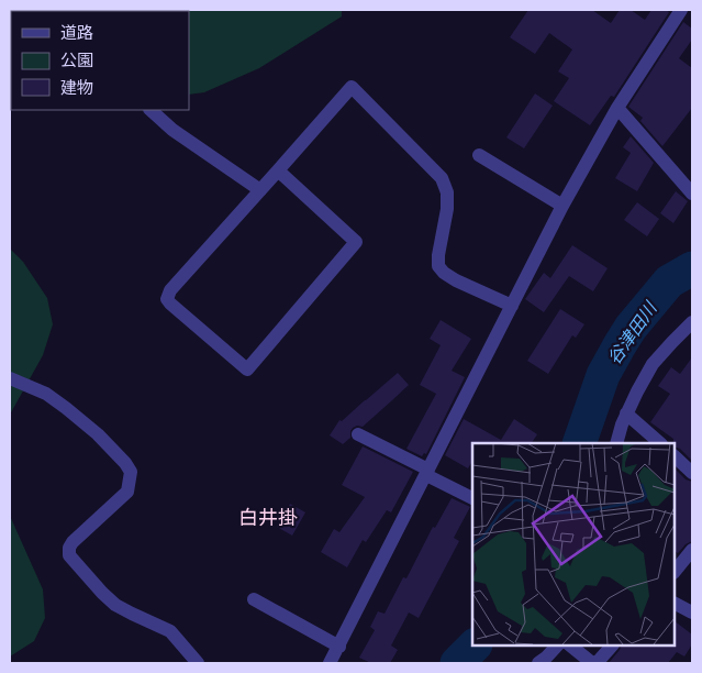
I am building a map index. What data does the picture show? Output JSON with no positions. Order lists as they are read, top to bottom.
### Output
{
  "districts": ["白井掛"],
  "water": ["谷津田川"],
  "legend": ["道路", "公園", "建物"]
}
